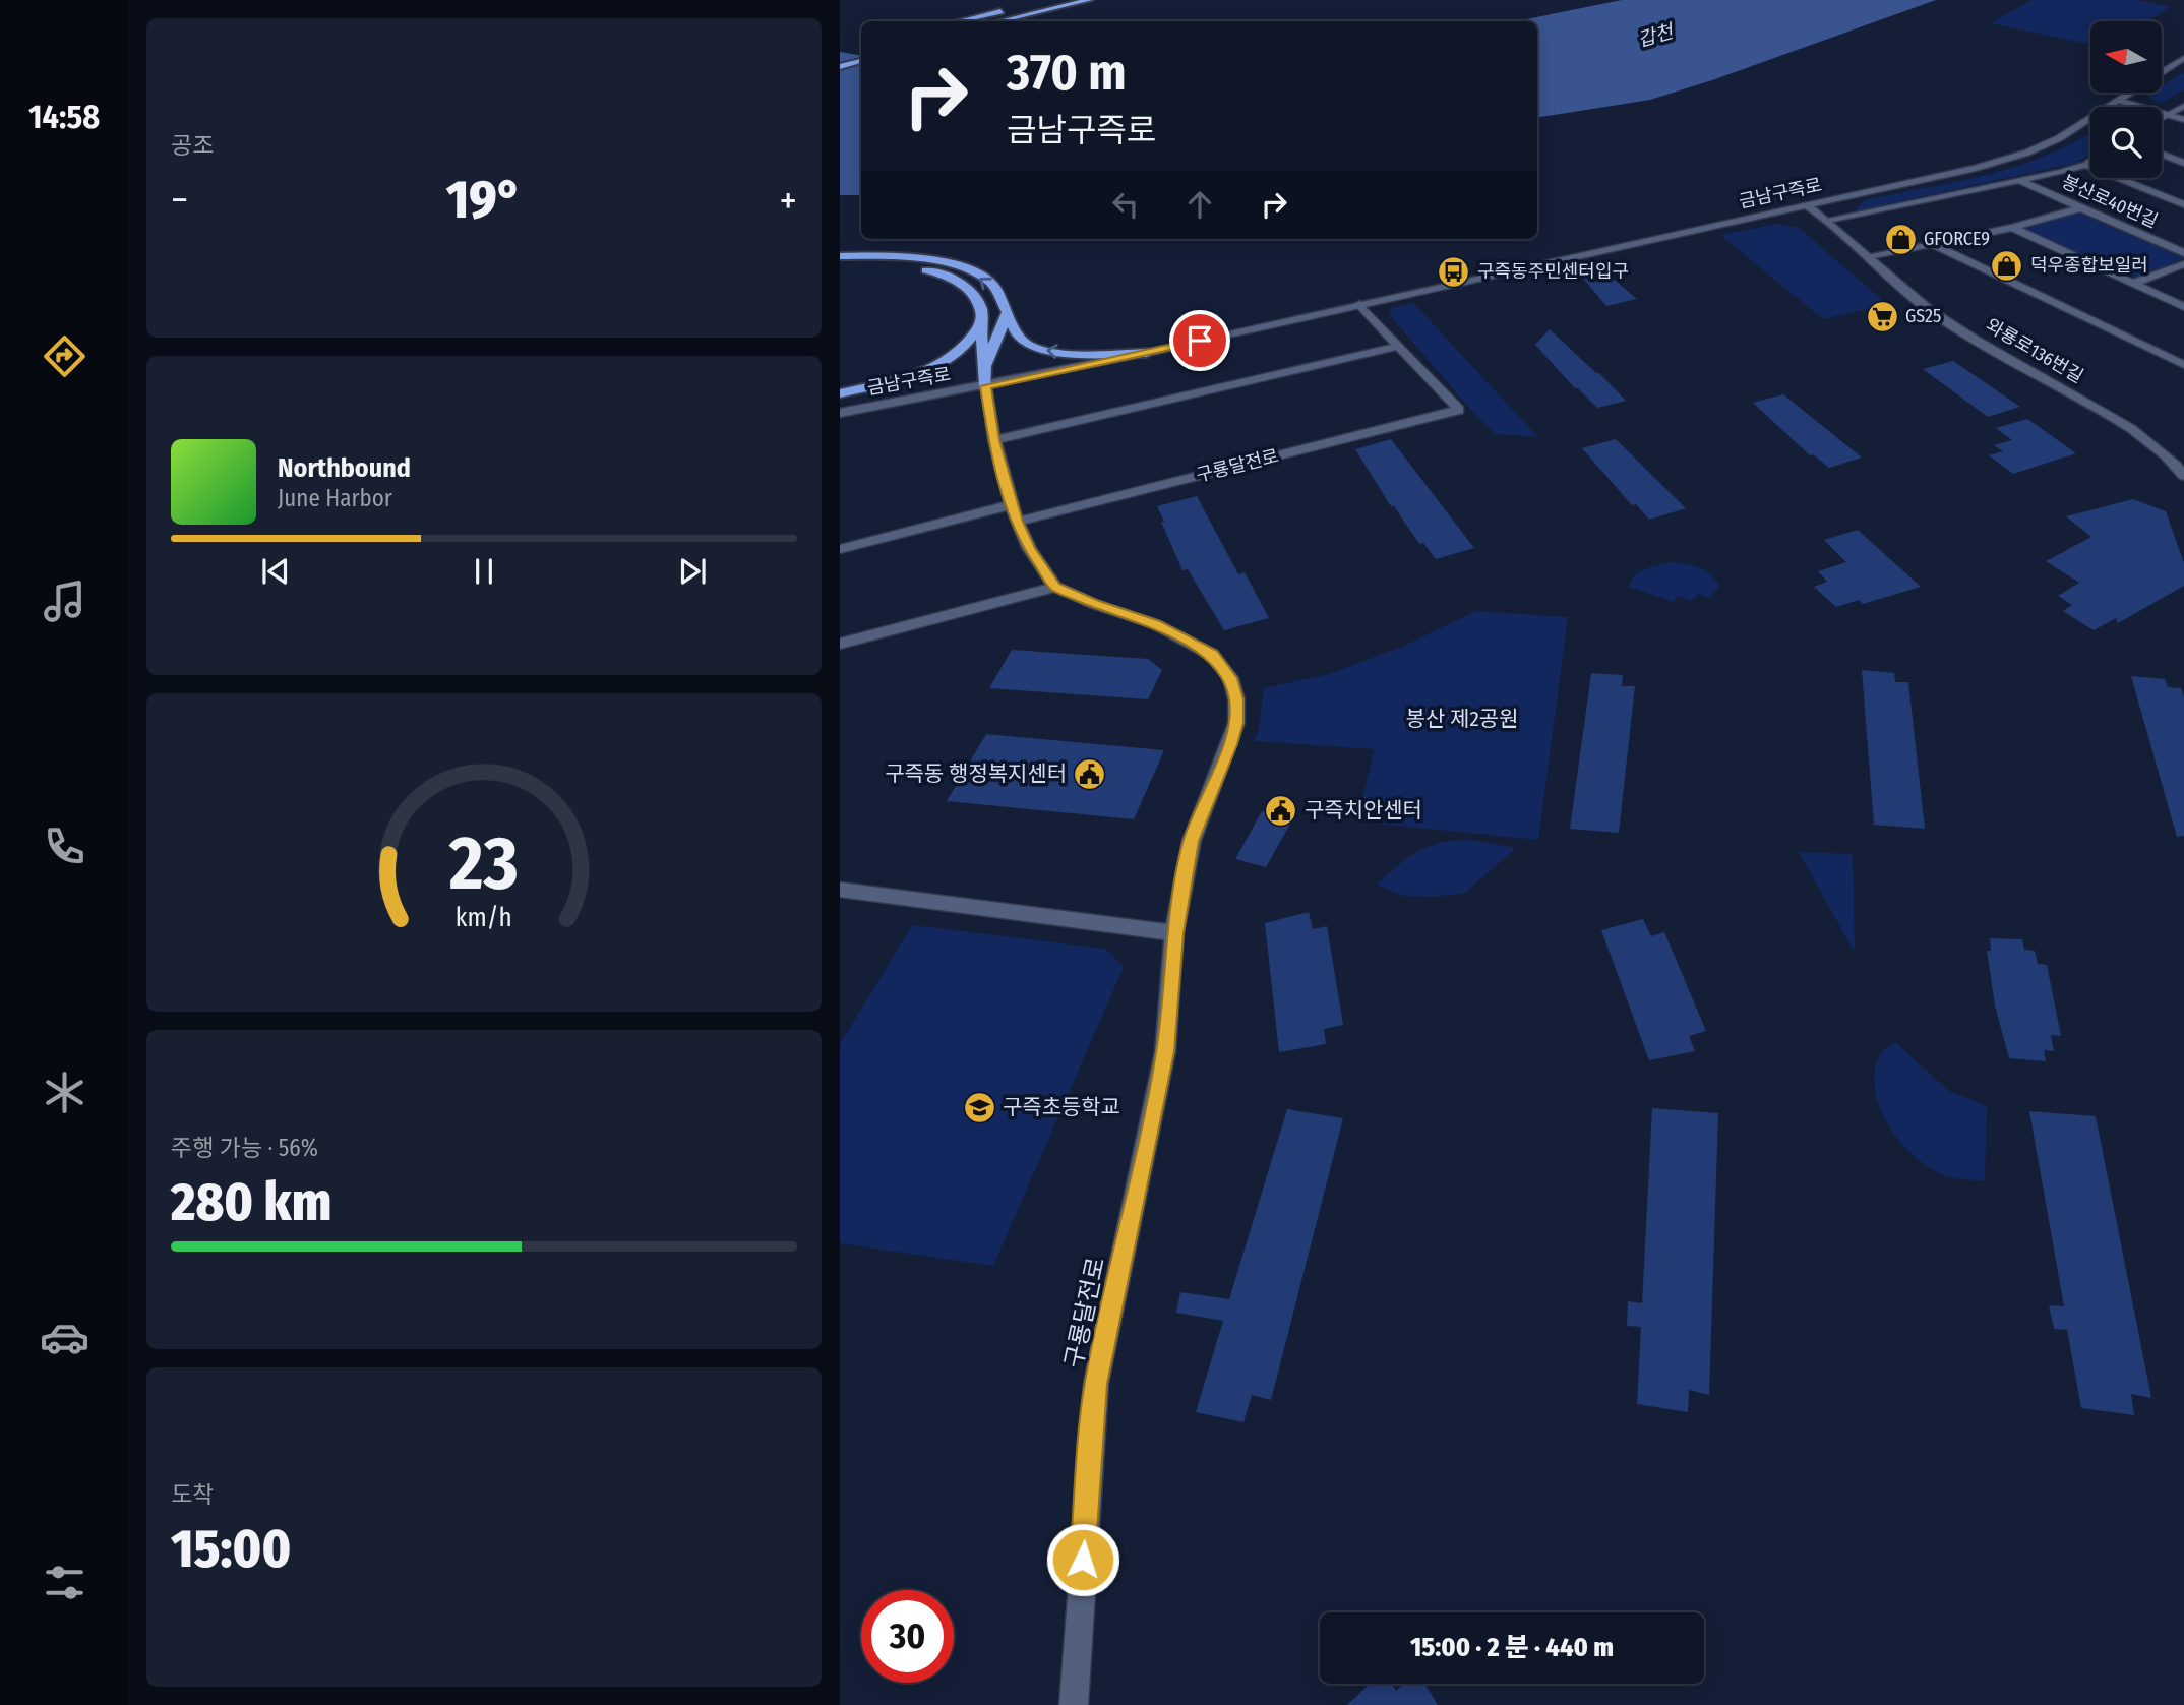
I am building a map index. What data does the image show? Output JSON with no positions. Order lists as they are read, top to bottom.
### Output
{
  "streets": {
    "street": [
      "금남구즉로",
      "봉산로40번길",
      "와룡로136번길",
      "구룡달전로"
    ]
  },
  "crossings": [
    ["금남구즉로", "와룡로136번길"]
  ],
  "water": ["갑천"],
  "parks": ["봉산 제2공원"],
  "places": {
    "shop": ["GFORCE9", "덕우종합보일러"],
    "bus stop": ["구즉동주민센터입구"],
    "supermarket": ["GS25"],
    "public building": ["구즉동 행정복지센터", "구즉치안센터"],
    "school or university": ["구즉초등학교"]
  },
  "north": "left",
  "page": {
    "tabs": "14:58",
    "tile": [
      "공조",
      ["주행 가능 · 56%", "280 km"],
      ["도착", "15:00"]
    ],
    "turn": ["370 m", "금남구즉로"],
    "heat": ["−", "19°", "+"],
    "song": ["Northbound", "June Harbor"],
    "limit": "30",
    "trip": "15:00 · 2 분 · 440 m",
    "gauge": ["23", "km/h"]
  }
}
